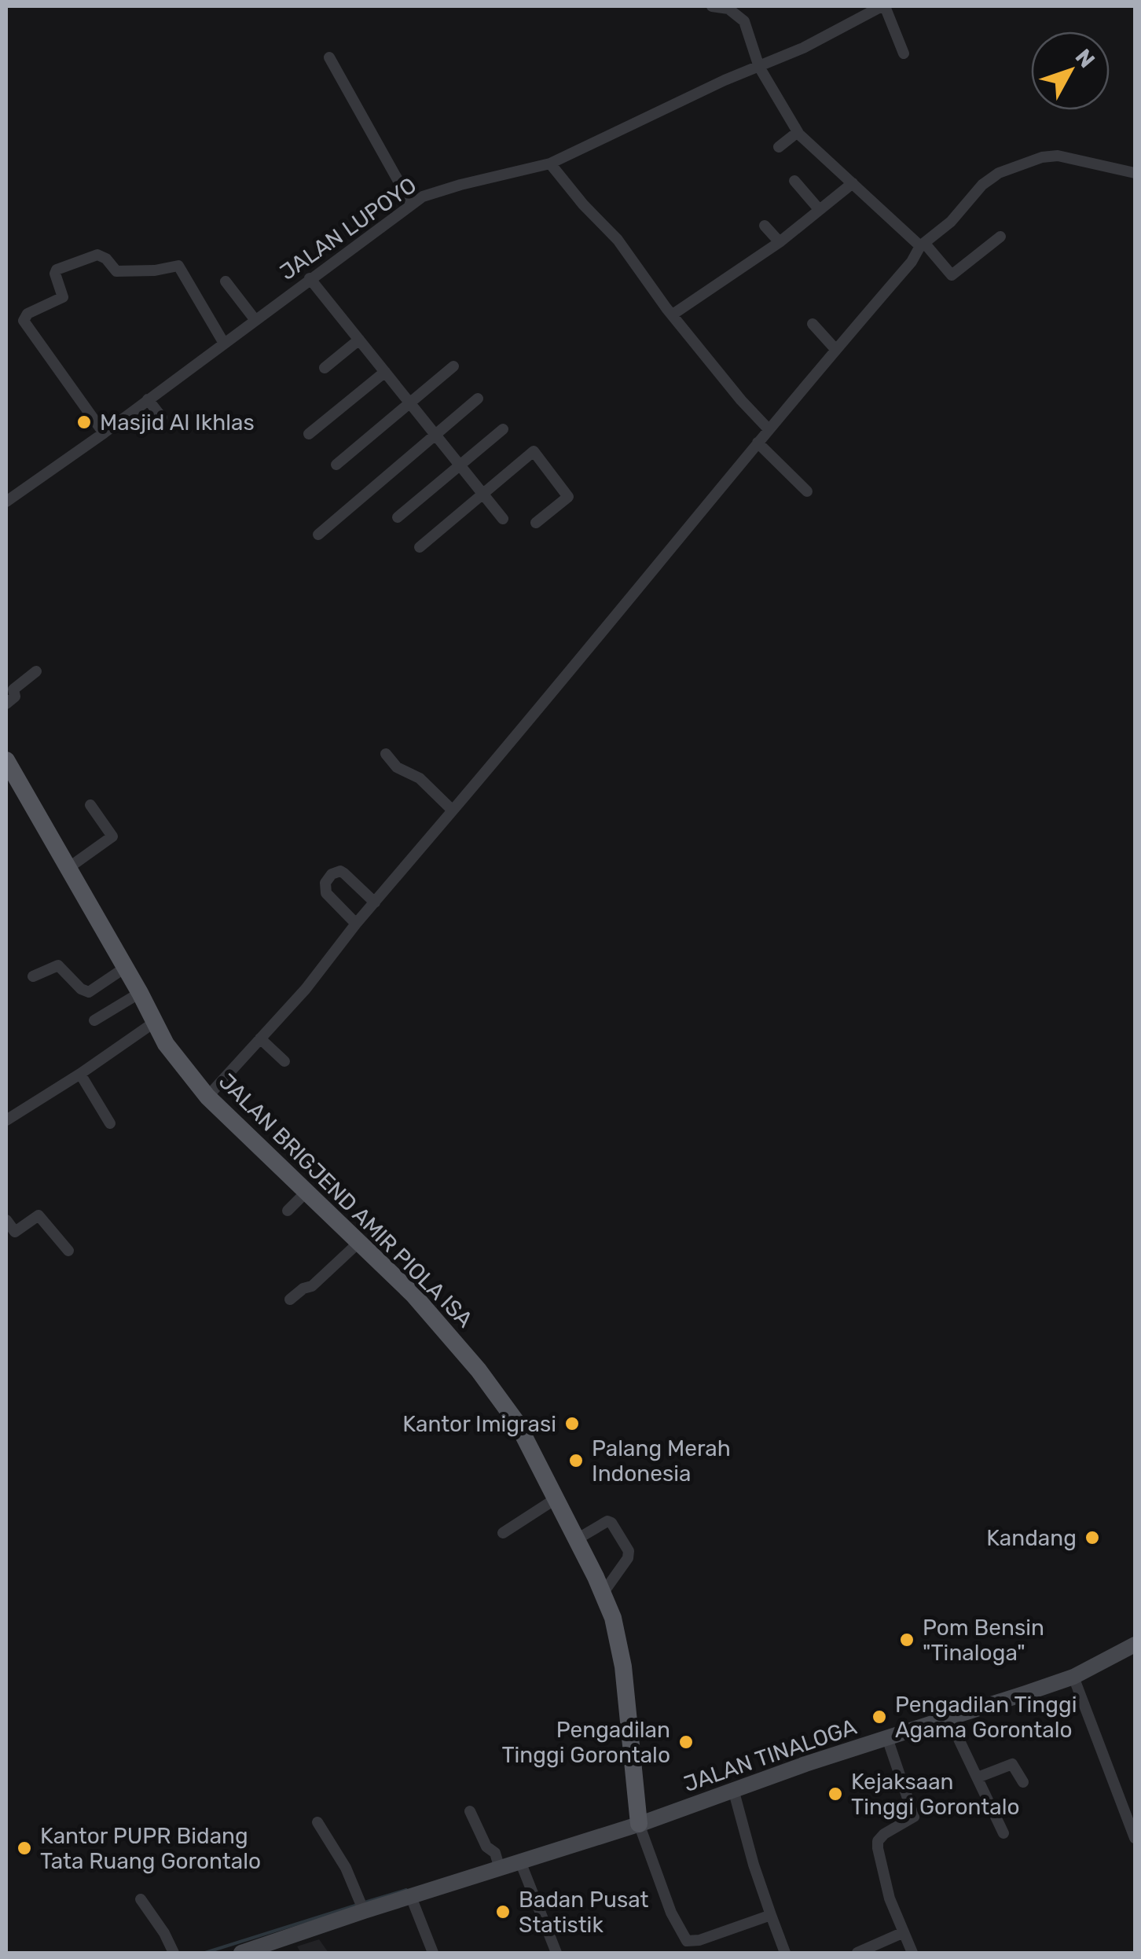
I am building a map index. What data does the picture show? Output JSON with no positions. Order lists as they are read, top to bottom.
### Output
{
  "streets": {
    "main road": ["JALAN BRIGJEND AMIR PIOLA ISA"],
    "street": ["JALAN LUPOYO", "JALAN TINALOGA"]
  },
  "crossings": [
    ["JALAN BRIGJEND AMIR PIOLA ISA", "JALAN TINALOGA"]
  ],
  "places": [
    "Masjid Al Ikhlas",
    "Kantor Imigrasi",
    "Palang Merah Indonesia",
    "Kandang",
    "Pom Bensin \"Tinaloga\"",
    "Pengadilan Tinggi Agama Gorontalo",
    "Pengadilan Tinggi Gorontalo",
    "Kejaksaan Tinggi Gorontalo",
    "Kantor PUPR Bidang Tata Ruang Gorontalo",
    "Badan Pusat Statistik"
  ],
  "north": "top right"
}
